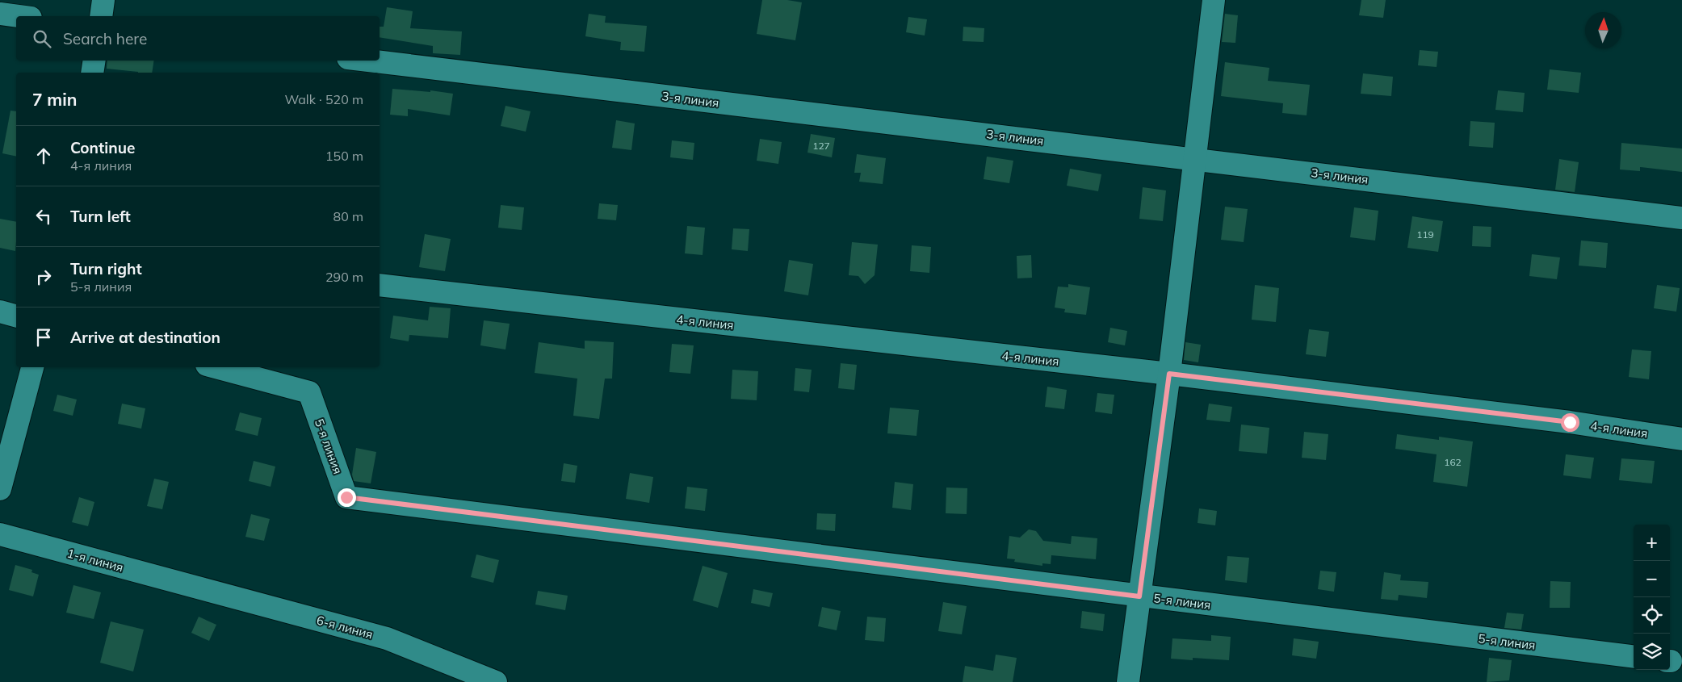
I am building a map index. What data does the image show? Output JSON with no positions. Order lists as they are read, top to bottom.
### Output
{
  "streets": {
    "street": [
      "3-я линия",
      "4-я линия",
      "5-я линия",
      "1-я линия",
      "6-я линия"
    ]
  },
  "crossings": [
    ["1-я линия", "6-я линия"]
  ],
  "house_numbers": ["127", "119", "162"],
  "north": "top",
  "page": {
    "search": "Search here",
    "heading": ["7 min", "Walk · 520 m"],
    "list": [
      ["Continue", "4-я линия", "150 m"],
      ["Turn left", "80 m"],
      ["Turn right", "5-я линия", "290 m"],
      "Arrive at destination"
    ],
    "map_buttons": ["+", "−"]
  }
}
